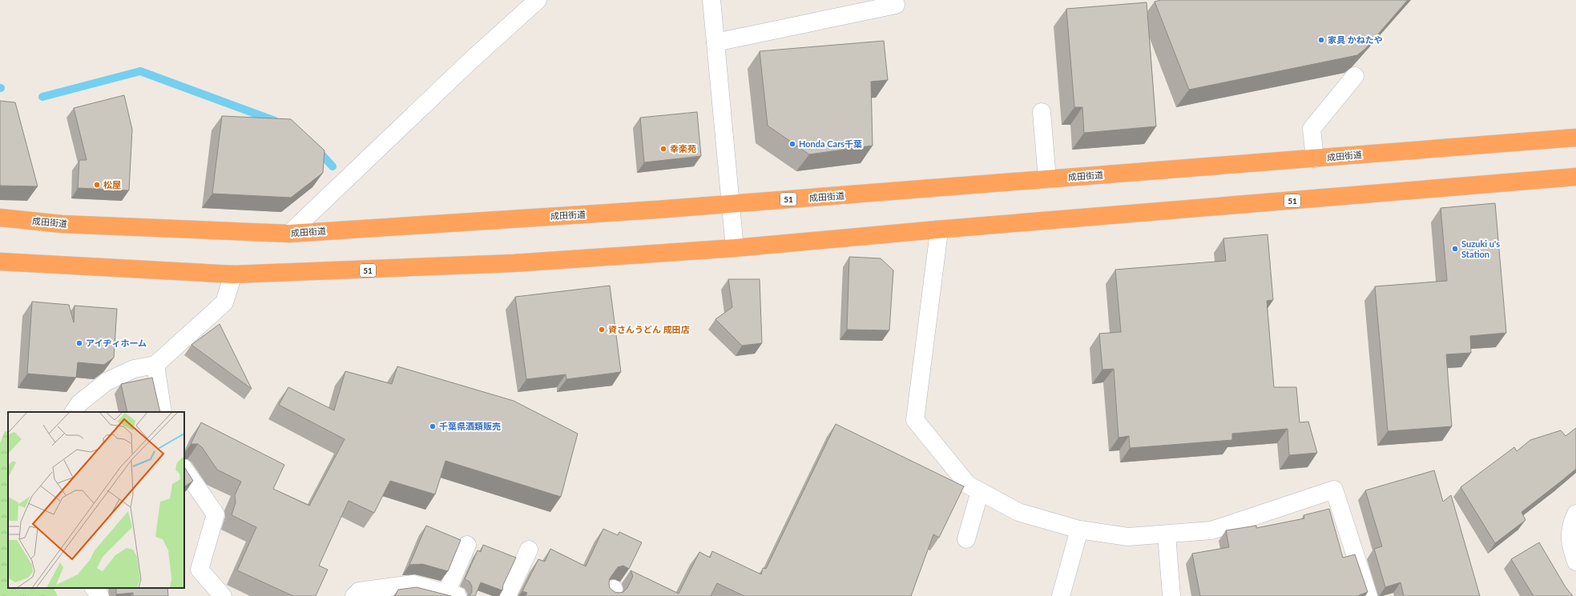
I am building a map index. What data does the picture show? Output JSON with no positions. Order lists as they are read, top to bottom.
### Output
{
  "streets": {
    "highway": ["成田街道", "51"]
  },
  "places": [
    "家具 かねたや",
    "Honda Cars千葉",
    "幸楽苑",
    "松屋",
    "Suzuki u's Station",
    "資さんうどん 成田店",
    "アイヂィホーム",
    "千葉県酒類販売"
  ]
}
